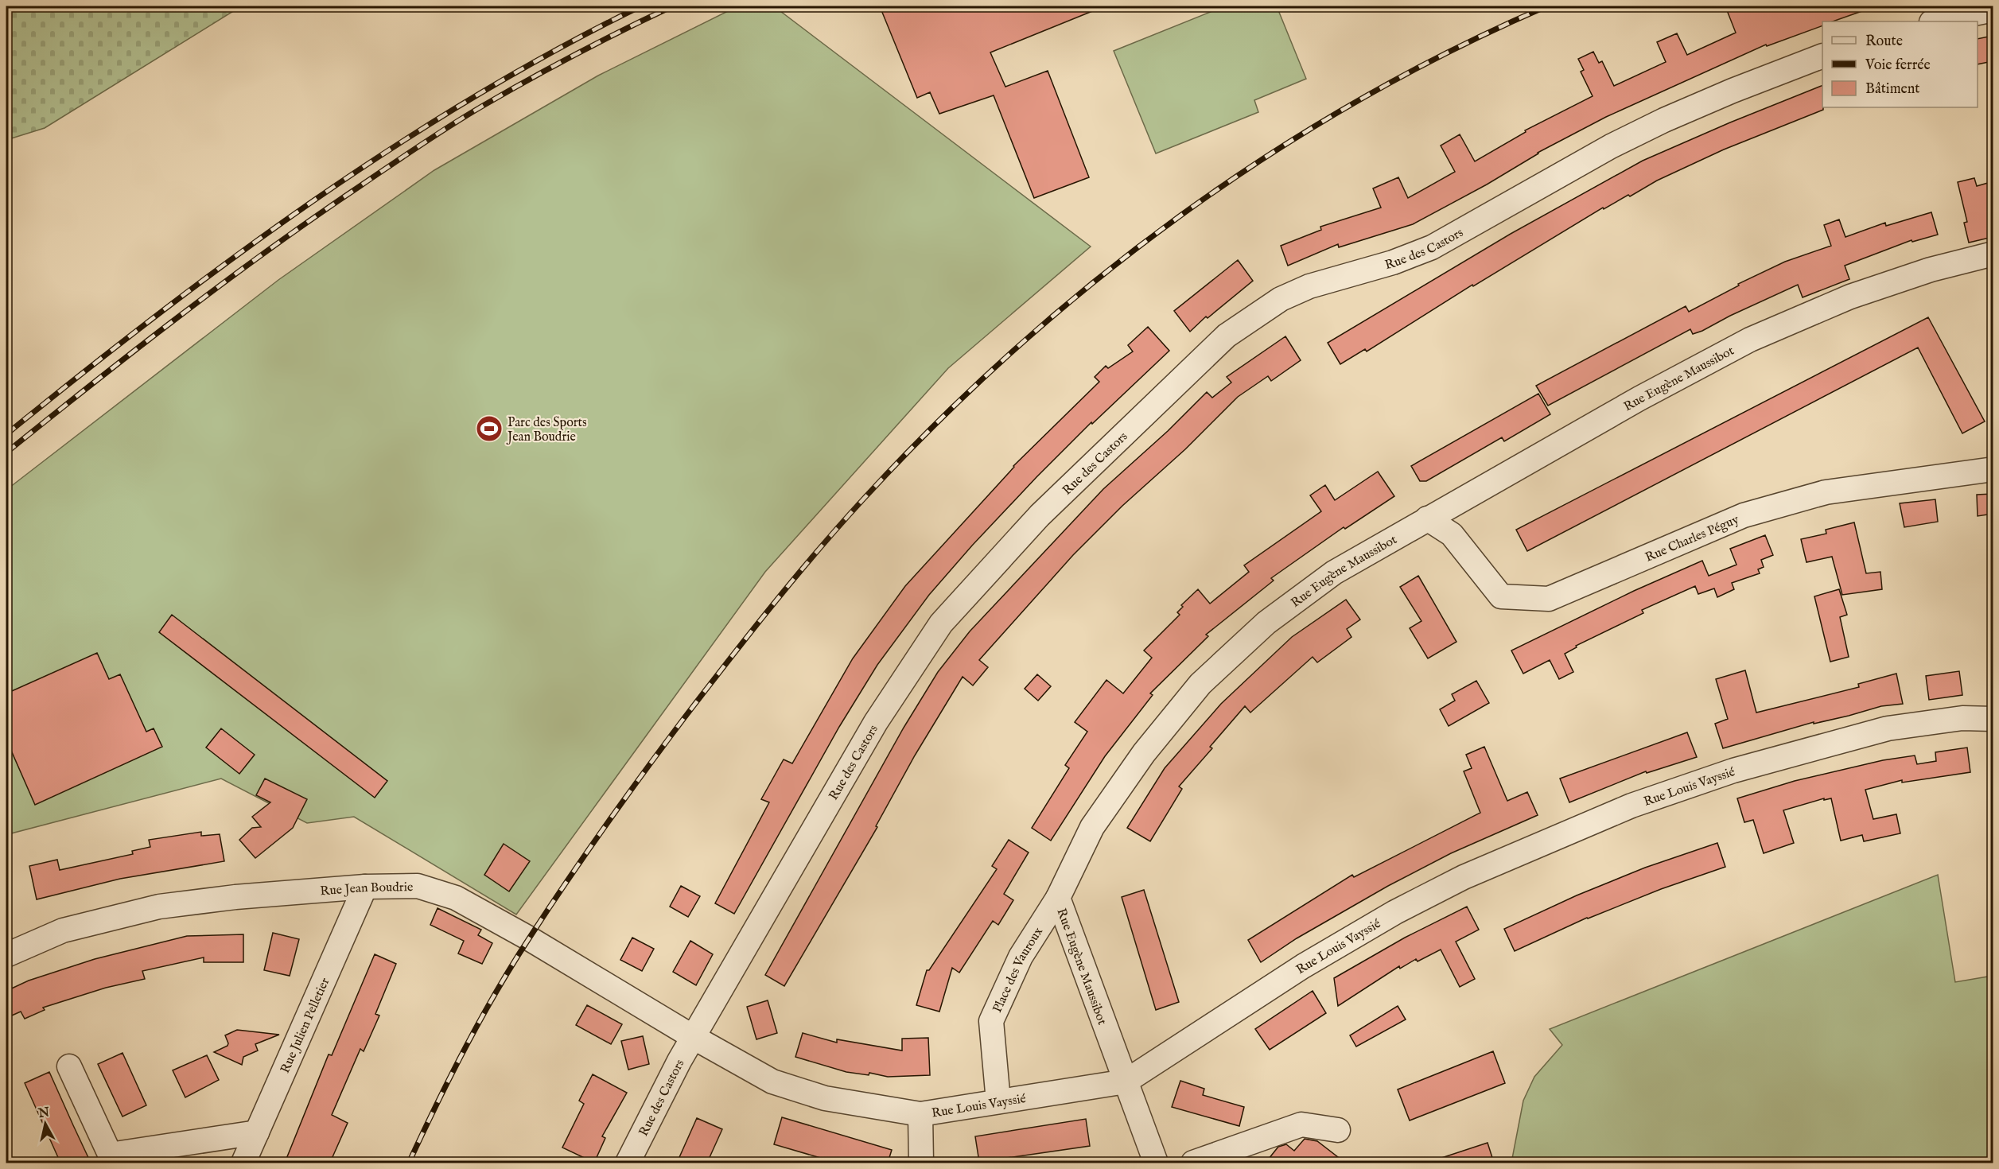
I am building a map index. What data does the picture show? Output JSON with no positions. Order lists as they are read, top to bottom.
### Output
{
  "streets": {
    "street": [
      "Rue des Castors",
      "Rue Eugène Maussibot",
      "Rue Charles Péguy",
      "Rue Louis Vayssié",
      "Rue Jean Boudrie",
      "Place des Vauroux",
      "Rue Julien Pelletier"
    ]
  },
  "crossings": [
    ["Rue des Castors", "Rue Louis Vayssié"],
    ["Rue des Castors", "Rue Jean Boudrie"],
    ["Rue Eugène Maussibot", "Rue Charles Péguy"],
    ["Rue Eugène Maussibot", "Rue Louis Vayssié"],
    ["Rue Eugène Maussibot", "Place des Vauroux"],
    ["Rue Louis Vayssié", "Rue Jean Boudrie"],
    ["Rue Louis Vayssié", "Place des Vauroux"],
    ["Rue Jean Boudrie", "Rue Julien Pelletier"]
  ],
  "places": {
    "sports": ["Parc des Sports Jean Boudrie"]
  },
  "legend": ["Route", "Voie ferrée", "Bâtiment"],
  "north": "top"
}
